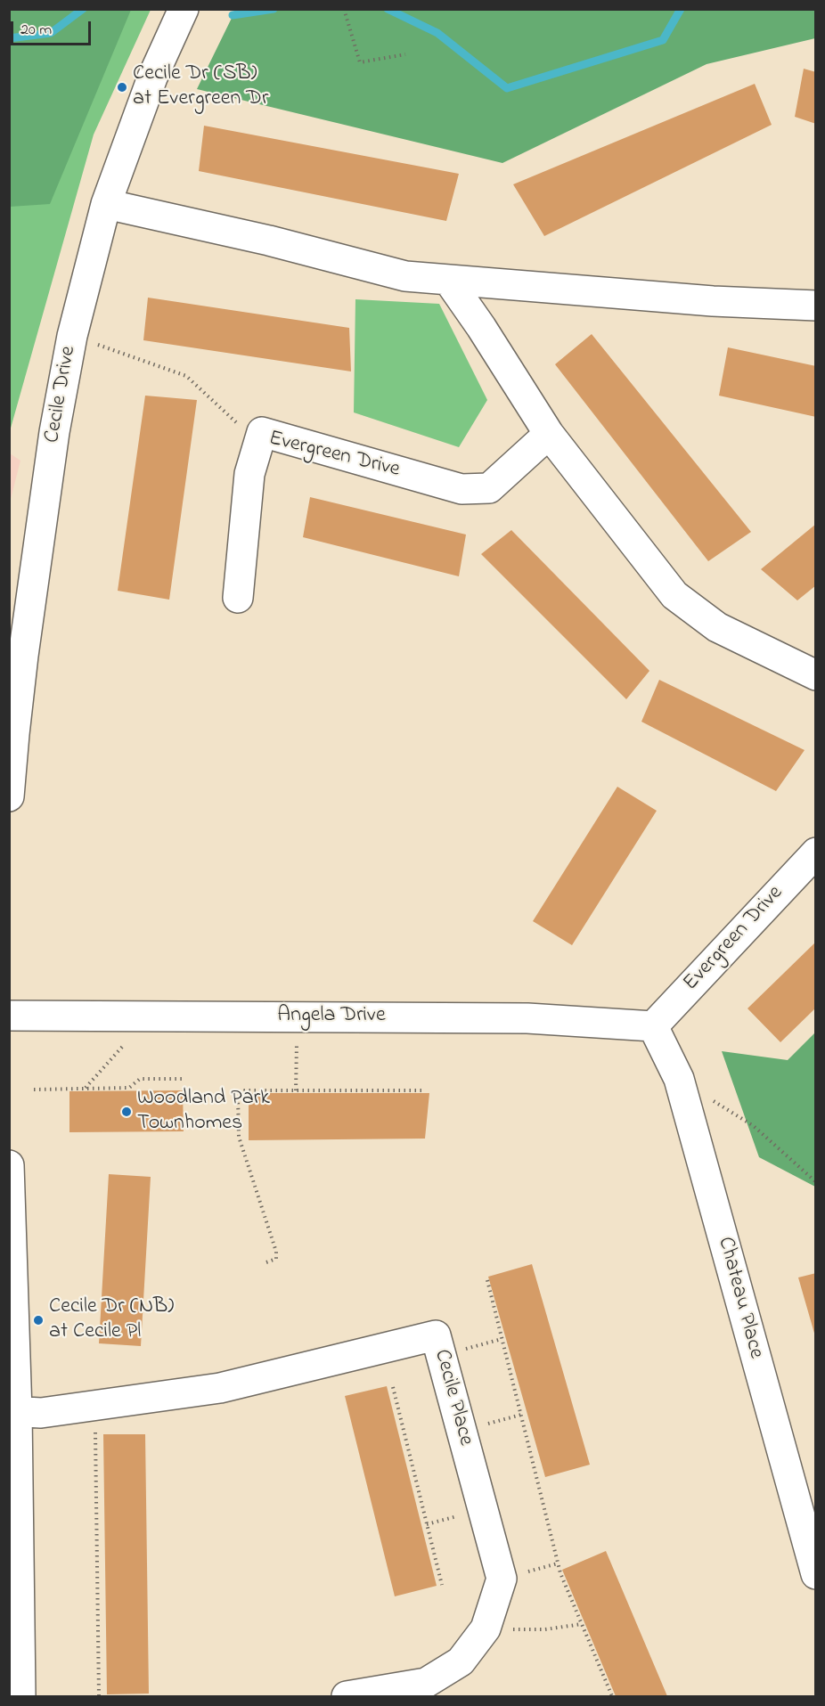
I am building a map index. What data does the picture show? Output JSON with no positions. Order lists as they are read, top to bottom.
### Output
{
  "streets": {
    "street": [
      "Cecile Drive",
      "Evergreen Drive",
      "Angela Drive",
      "Chateau Place",
      "Cecile Place"
    ]
  },
  "crossings": [
    ["Evergreen Drive", "Angela Drive"],
    ["Evergreen Drive", "Chateau Place"],
    ["Angela Drive", "Chateau Place"]
  ],
  "places": ["Cecile Dr (SB) at Evergreen Dr", "Woodland Park Townhomes", "Cecile Dr (NB) at Cecile Pl"],
  "scale_bar": "20 m"
}
